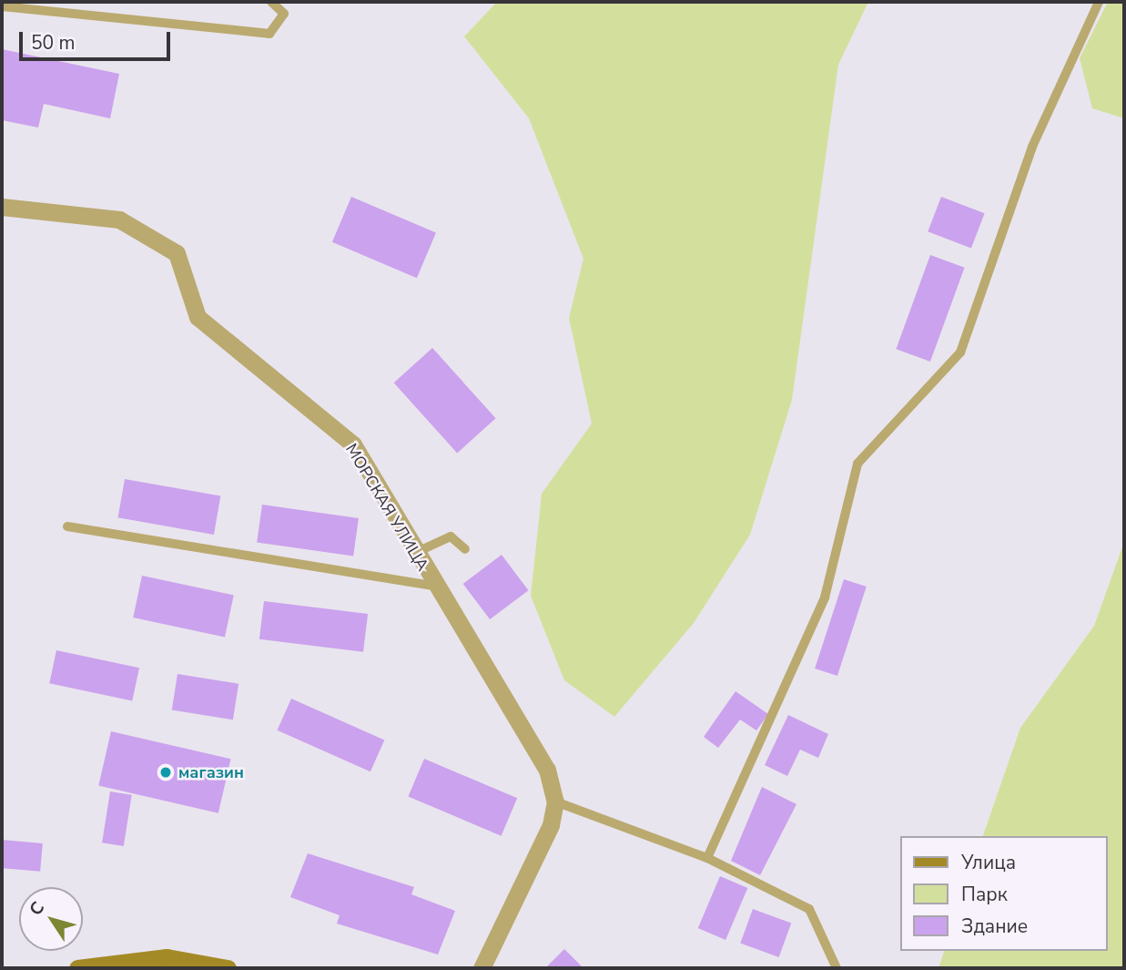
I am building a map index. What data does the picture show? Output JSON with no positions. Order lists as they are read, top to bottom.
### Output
{
  "streets": {
    "street": ["МОРСКАЯ УЛИЦА"]
  },
  "places": ["магазин"],
  "legend": ["Улица", "Парк", "Здание"],
  "scale_bar": "50 m",
  "north": "top left"
}
